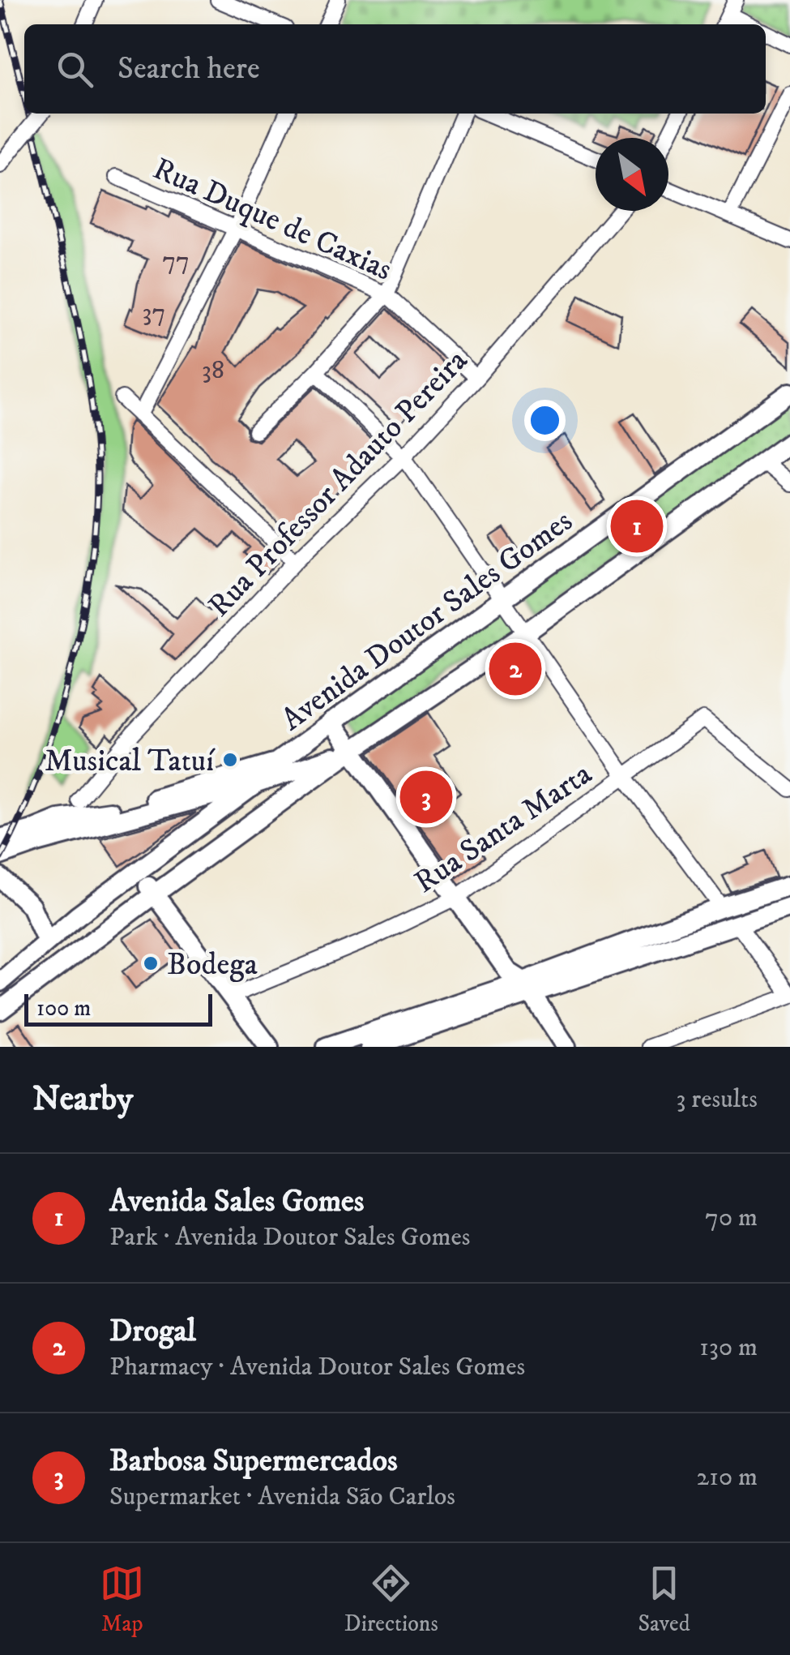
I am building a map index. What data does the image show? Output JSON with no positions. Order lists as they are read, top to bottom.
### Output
{
  "streets": {
    "main road": ["Avenida Doutor Sales Gomes"],
    "street": ["Rua Duque de Caxias", "Rua Professor Adauto Pereira", "Rua Santa Marta"]
  },
  "crossings": [
    ["Rua Duque de Caxias", "Rua Professor Adauto Pereira"]
  ],
  "places": ["Musical Tatuí", "Bodega"],
  "house_numbers": ["77", "37", "38"],
  "scale_bar": "100 m",
  "north": "bottom right",
  "page": {
    "search": "Search here",
    "pins": ["1", "2", "3"],
    "scale": "100 m",
    "heading": ["Nearby", "3 results"],
    "list": [
      {
        "mark": "1",
        "name": "Avenida Sales Gomes",
        "note": "Park · Avenida Doutor Sales Gomes",
        "value": "70 m"
      },
      {
        "mark": "2",
        "name": "Drogal",
        "note": "Pharmacy · Avenida Doutor Sales Gomes",
        "value": "130 m"
      },
      {
        "mark": "3",
        "name": "Barbosa Supermercados",
        "note": "Supermarket · Avenida São Carlos",
        "value": "210 m"
      }
    ],
    "nav": ["Map", "Directions", "Saved"]
  }
}
